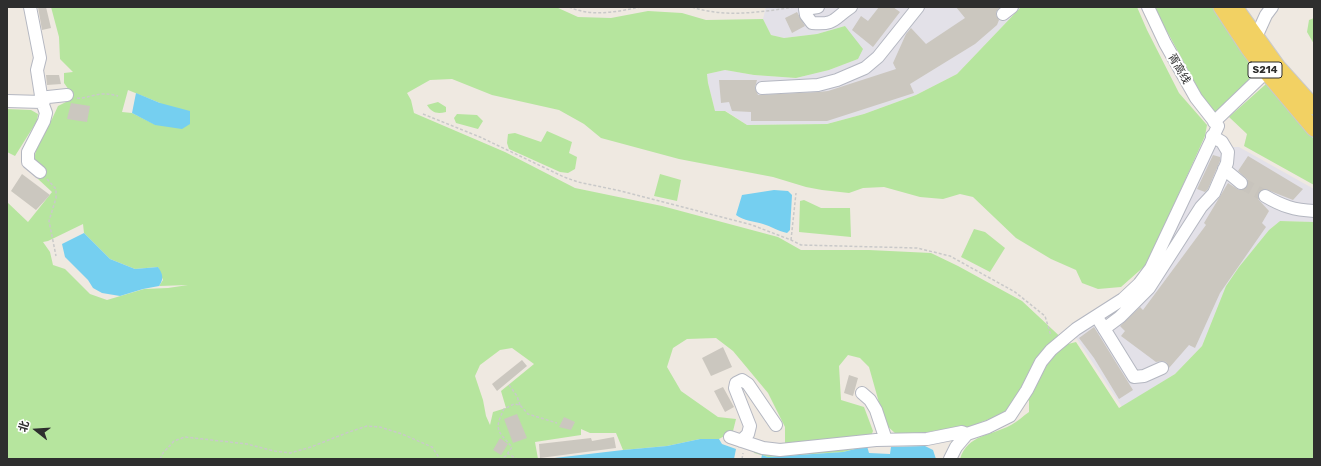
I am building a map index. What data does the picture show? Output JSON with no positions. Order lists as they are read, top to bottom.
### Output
{
  "streets": {
    "main road": ["S214"],
    "street": ["胥高线"]
  },
  "north": "left"
}
